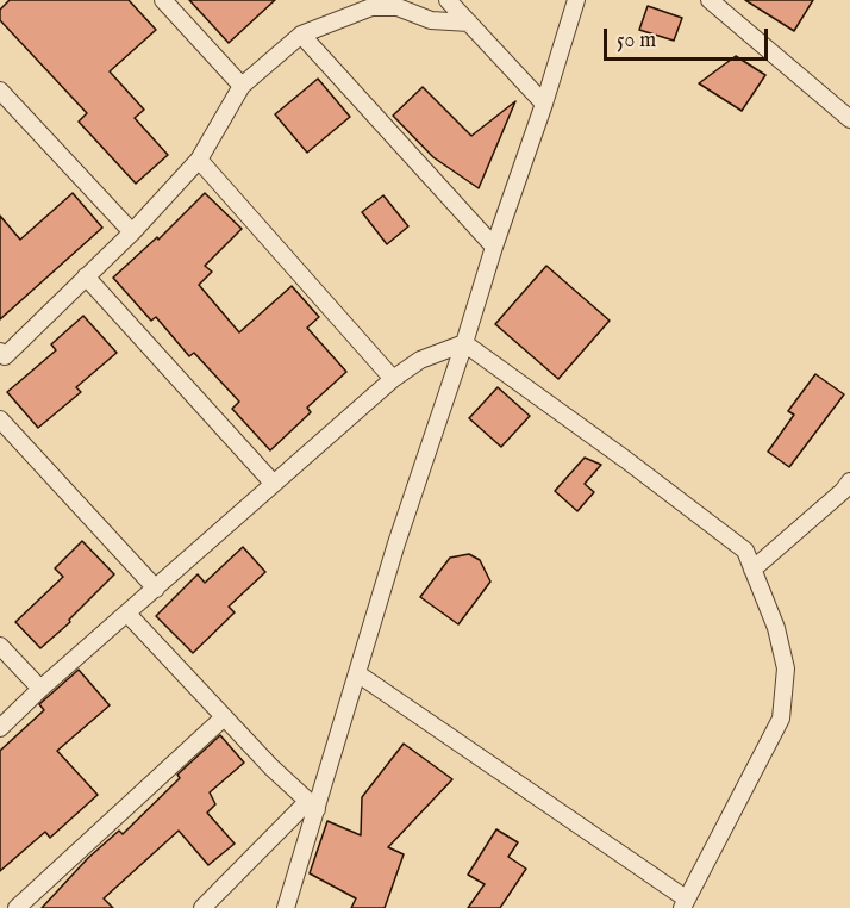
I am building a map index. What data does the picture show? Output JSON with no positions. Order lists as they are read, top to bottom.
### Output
{
  "scale_bar": "50 m"
}
